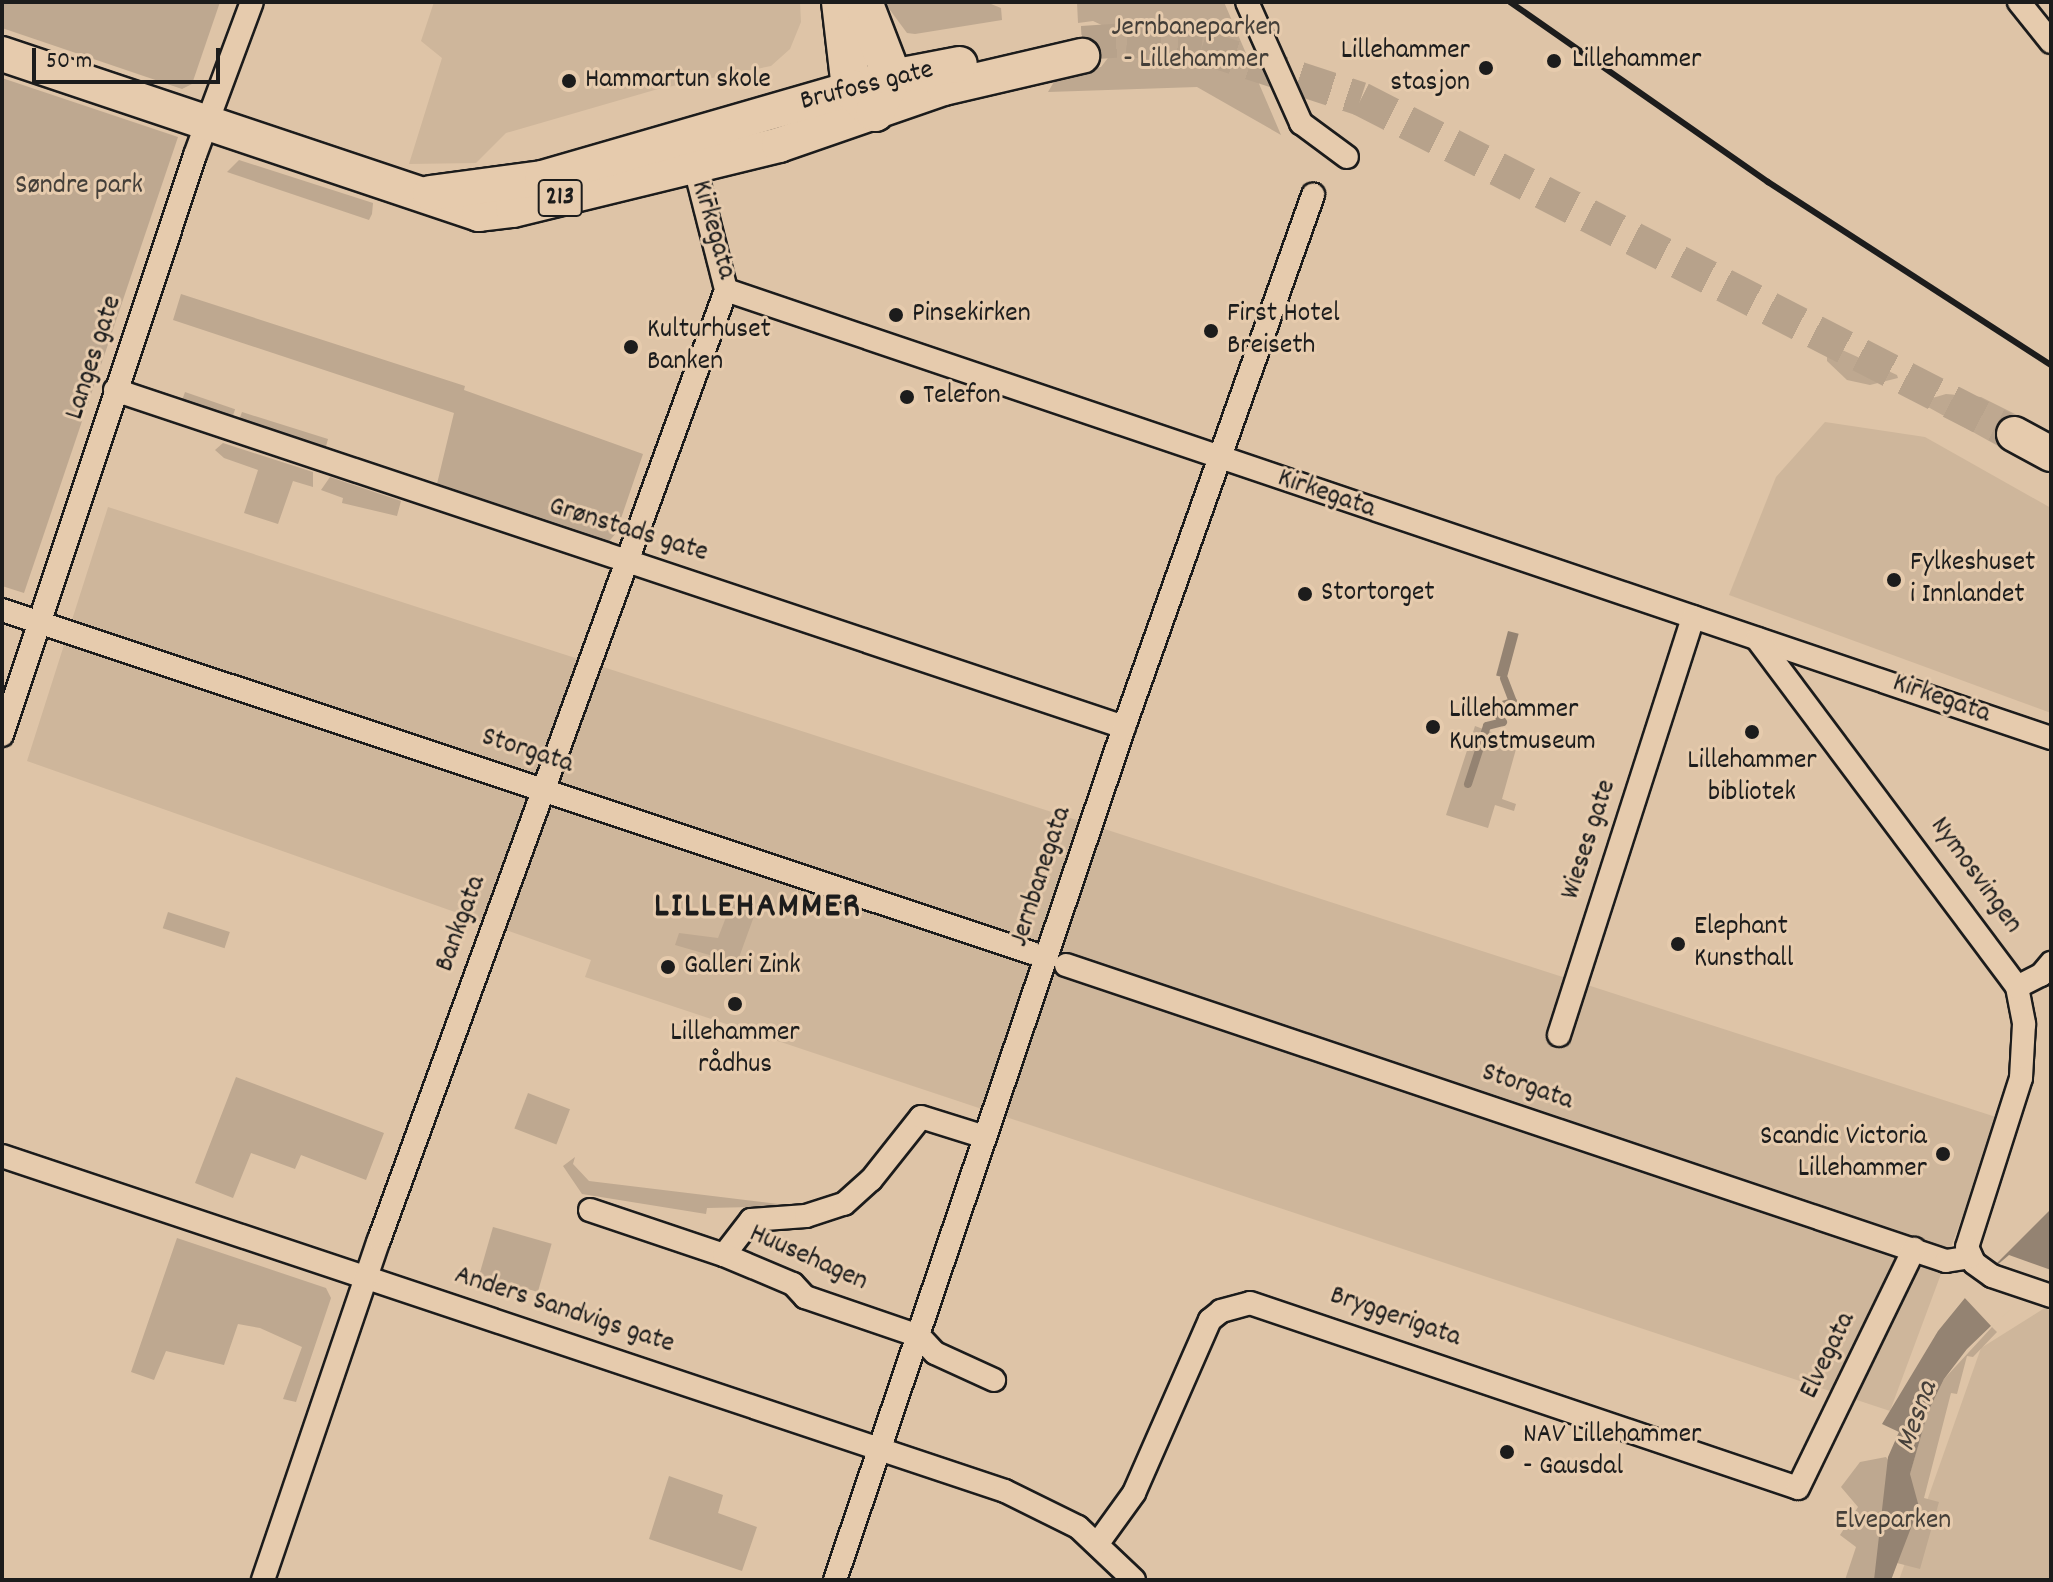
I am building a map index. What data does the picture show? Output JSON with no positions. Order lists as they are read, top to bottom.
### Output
{
  "streets": {
    "main road": ["Brufoss gate", "213", "Kirkegata"],
    "street": [
      "Langes gate",
      "Grønstads gate",
      "Storgata",
      "Wieses gate",
      "Nymosvingen",
      "Jernbanegata",
      "Bankgata",
      "Huusehagen",
      "Anders Sandvigs gate",
      "Bryggerigata",
      "Elvegata"
    ]
  },
  "crossings": [
    ["Brufoss gate", "213"],
    ["Brufoss gate", "Kirkegata"],
    ["213", "Kirkegata"],
    ["213", "Langes gate"],
    ["Kirkegata", "Wieses gate"],
    ["Kirkegata", "Nymosvingen"],
    ["Kirkegata", "Jernbanegata"],
    ["Kirkegata", "Bankgata"],
    ["Langes gate", "Grønstads gate"],
    ["Langes gate", "Storgata"],
    ["Grønstads gate", "Jernbanegata"],
    ["Grønstads gate", "Bankgata"],
    ["Storgata", "Jernbanegata"],
    ["Storgata", "Bankgata"],
    ["Storgata", "Elvegata"],
    ["Jernbanegata", "Huusehagen"],
    ["Jernbanegata", "Anders Sandvigs gate"],
    ["Bankgata", "Anders Sandvigs gate"],
    ["Anders Sandvigs gate", "Bryggerigata"],
    ["Bryggerigata", "Elvegata"]
  ],
  "districts": ["LILLEHAMMER"],
  "water": ["Mesna"],
  "parks": ["Jernbaneparken - Lillehammer", "Søndre park", "Elveparken"],
  "places": [
    "Lillehammer",
    "Lillehammer stasjon",
    "Hammartun skole",
    "Pinsekirken",
    "First Hotel Breiseth",
    "Kulturhuset Banken",
    "Telefon",
    "Fylkeshuset i Innlandet",
    "Stortorget",
    "Lillehammer Kunstmuseum",
    "Lillehammer bibliotek",
    "Elephant Kunsthall",
    "Galleri Zink",
    "Lillehammer rådhus",
    "Scandic Victoria Lillehammer",
    "NAV Lillehammer - Gausdal"
  ],
  "scale_bar": "50 m"
}
